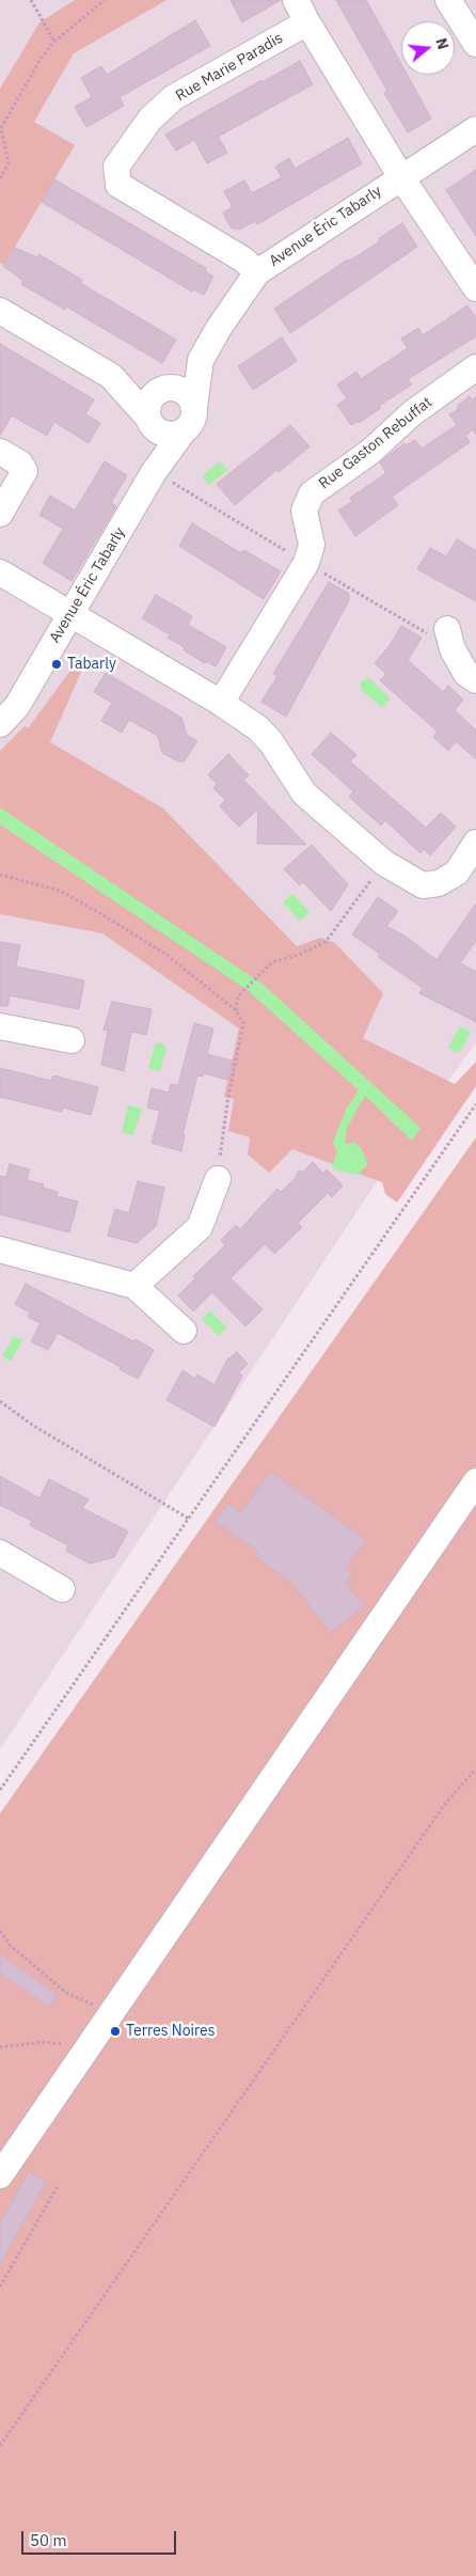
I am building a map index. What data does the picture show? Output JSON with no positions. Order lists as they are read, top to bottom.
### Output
{
  "streets": {
    "street": ["Rue Marie Paradis", "Avenue Éric Tabarly", "Rue Gaston Rebuffat"]
  },
  "crossings": [
    ["Rue Marie Paradis", "Avenue Éric Tabarly"]
  ],
  "places": ["Tabarly", "Terres Noires"],
  "scale_bar": "50 m",
  "north": "right"
}
